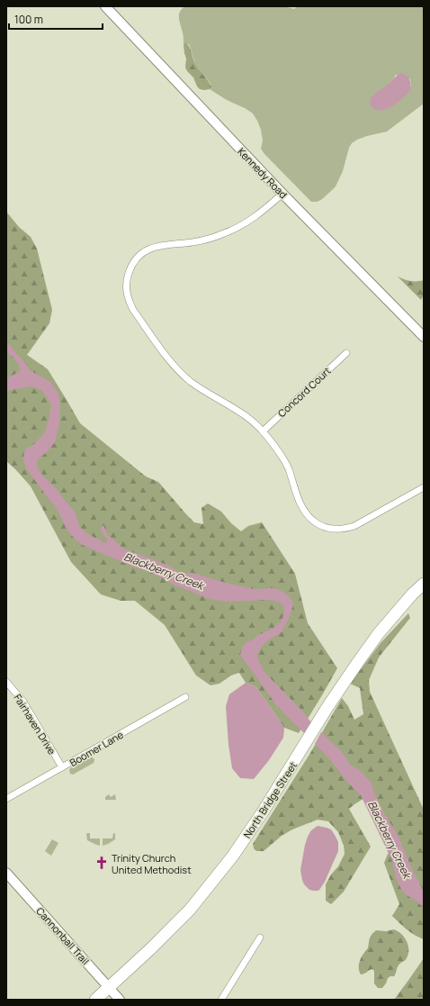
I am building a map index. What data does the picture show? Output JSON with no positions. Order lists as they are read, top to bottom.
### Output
{
  "streets": {
    "highway": ["North Bridge Street"],
    "main road": ["Kennedy Road", "Cannonball Trail"],
    "street": ["Concord Court", "Fairhaven Drive", "Boomer Lane"]
  },
  "crossings": [
    ["Fairhaven Drive", "Boomer Lane"],
    ["North Bridge Street", "Cannonball Trail"]
  ],
  "water": ["Blackberry Creek"],
  "places": {
    "church": ["Trinity Church United Methodist"]
  },
  "scale_bar": "100 m"
}
